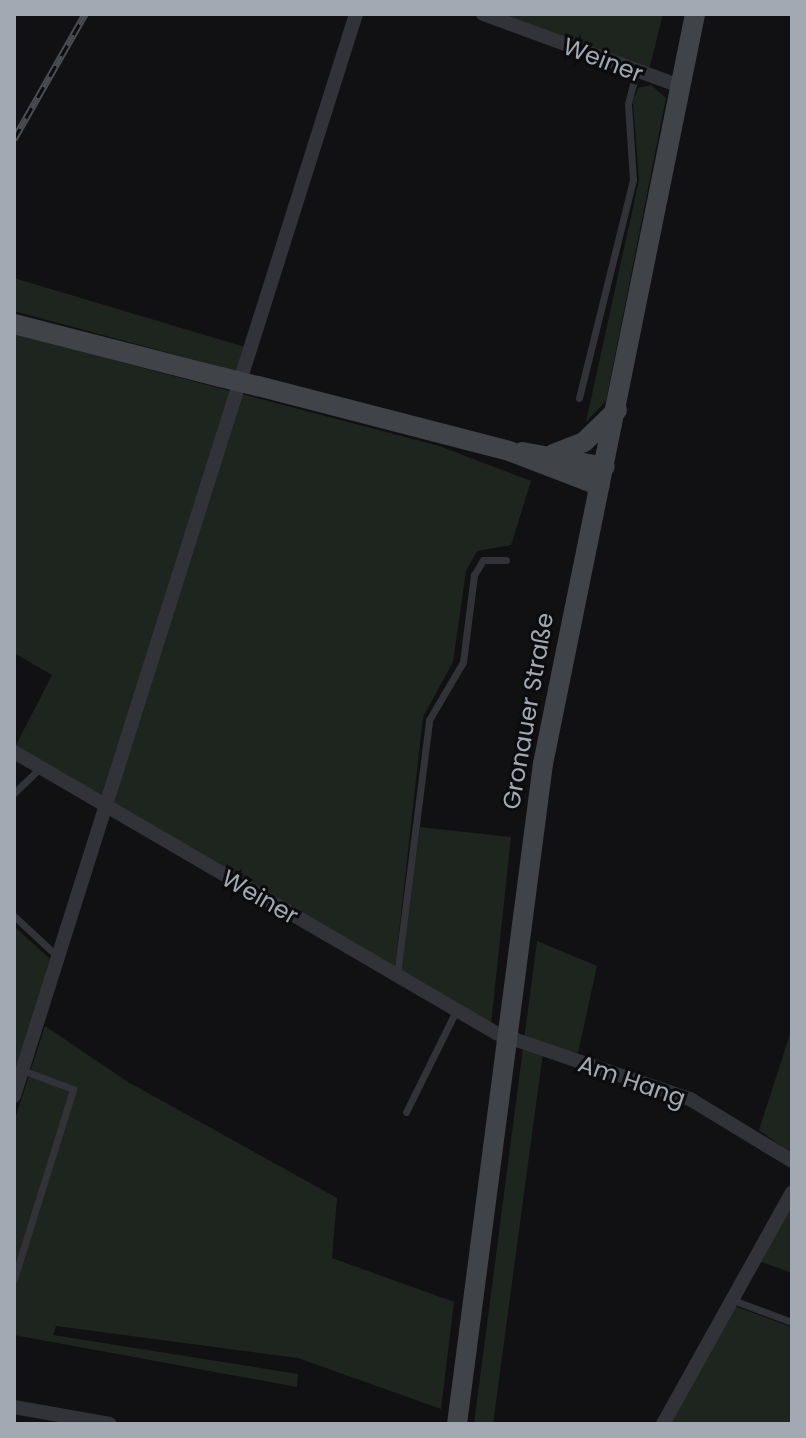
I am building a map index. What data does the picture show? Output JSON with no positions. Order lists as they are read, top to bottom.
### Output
{
  "streets": {
    "main road": ["Gronauer Straße"],
    "street": ["Weiner", "Am Hang"]
  },
  "crossings": [
    ["Weiner", "Gronauer Straße"],
    ["Weiner", "Am Hang"],
    ["Gronauer Straße", "Am Hang"]
  ]
}
